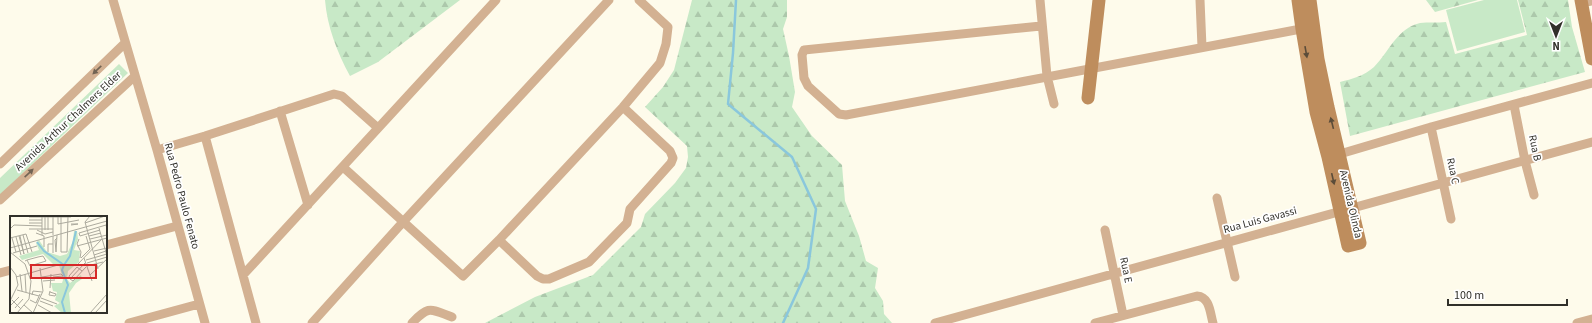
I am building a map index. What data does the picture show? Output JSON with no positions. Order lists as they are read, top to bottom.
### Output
{
  "streets": {
    "street": [
      "Avenida Arthur Chalmers Elder",
      "Rua B",
      "Rua C",
      "Rua Pedro Paulo Fenato",
      "Avenida Olinda",
      "Rua Luis Gavassi",
      "Rua E"
    ]
  },
  "crossings": [
    ["Avenida Arthur Chalmers Elder", "Rua Pedro Paulo Fenato"],
    ["Rua B", "Rua Luis Gavassi"],
    ["Rua C", "Rua Luis Gavassi"],
    ["Avenida Olinda", "Rua Luis Gavassi"],
    ["Rua Luis Gavassi", "Rua E"]
  ],
  "scale_bar": "100 m",
  "north": "bottom"
}
